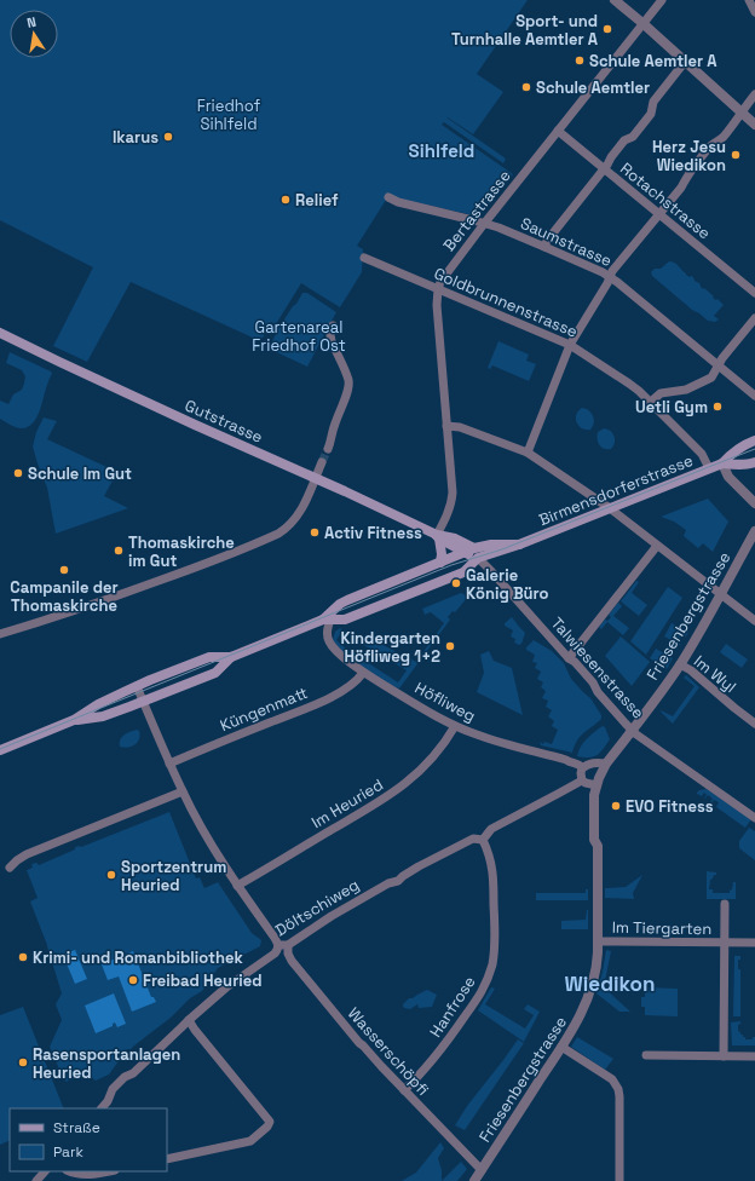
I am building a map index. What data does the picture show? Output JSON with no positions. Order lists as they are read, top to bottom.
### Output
{
  "streets": {
    "main road": ["Gutstrasse", "Birmensdorferstrasse"],
    "street": [
      "Rotachstrasse",
      "Bertastrasse",
      "Saumstrasse",
      "Goldbrunnenstrasse",
      "Friesenbergstrasse",
      "Talwiesenstrasse",
      "Im Wyl",
      "Höfliweg",
      "Küngenmatt",
      "Im Heuried",
      "Döltschiweg",
      "Im Tiergarten",
      "Hanfrose",
      "Wasserschöpfi"
    ]
  },
  "crossings": [
    ["Rotachstrasse", "Bertastrasse"],
    ["Bertastrasse", "Saumstrasse"],
    ["Bertastrasse", "Goldbrunnenstrasse"],
    ["Goldbrunnenstrasse", "Birmensdorferstrasse"],
    ["Gutstrasse", "Birmensdorferstrasse"],
    ["Gutstrasse", "Talwiesenstrasse"],
    ["Birmensdorferstrasse", "Talwiesenstrasse"],
    ["Birmensdorferstrasse", "Höfliweg"],
    ["Friesenbergstrasse", "Talwiesenstrasse"],
    ["Friesenbergstrasse", "Im Wyl"],
    ["Friesenbergstrasse", "Im Tiergarten"],
    ["Friesenbergstrasse", "Wasserschöpfi"],
    ["Höfliweg", "Küngenmatt"],
    ["Höfliweg", "Im Heuried"],
    ["Döltschiweg", "Hanfrose"],
    ["Döltschiweg", "Wasserschöpfi"],
    ["Hanfrose", "Wasserschöpfi"]
  ],
  "districts": ["Sihlfeld", "Wiedikon"],
  "parks": ["Friedhof Sihlfeld", "Gartenareal Friedhof Ost"],
  "places": [
    "Sport- und Turnhalle Aemtler A",
    "Schule Aemtler A",
    "Schule Aemtler",
    "Ikarus",
    "Herz Jesu Wiedikon",
    "Relief",
    "Uetli Gym",
    "Schule Im Gut",
    "Activ Fitness",
    "Thomaskirche im Gut",
    "Campanile der Thomaskirche",
    "Galerie König Büro",
    "Kindergarten Höfliweg 1+2",
    "EVO Fitness",
    "Sportzentrum Heuried",
    "Krimi- und Romanbibliothek",
    "Freibad Heuried",
    "Rasensportanlagen Heuried"
  ],
  "legend": ["Straße", "Park"],
  "north": "top"
}
